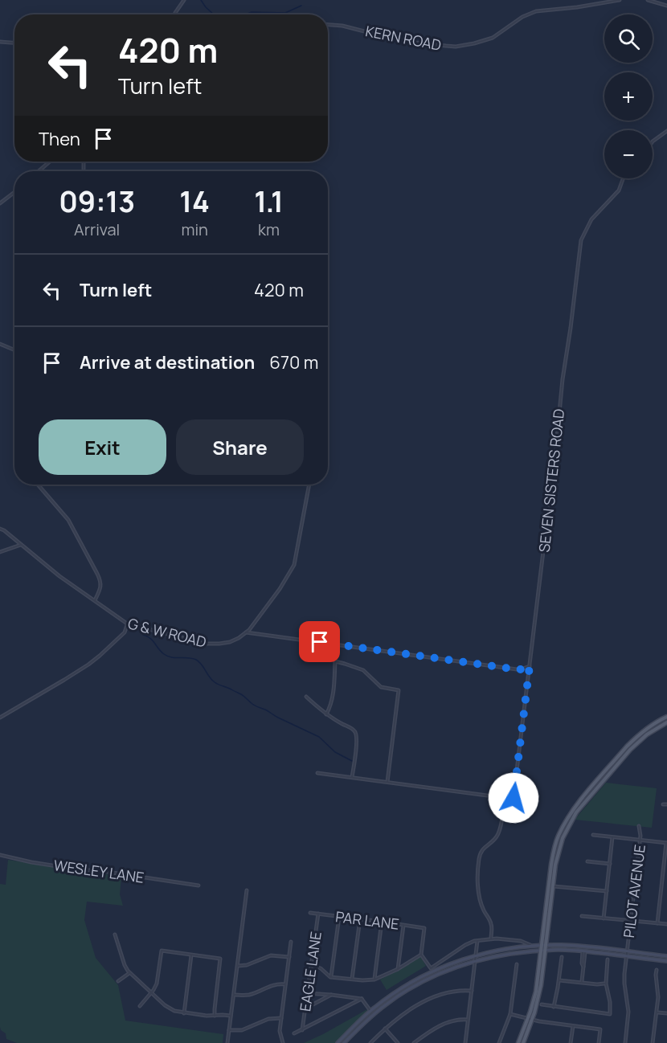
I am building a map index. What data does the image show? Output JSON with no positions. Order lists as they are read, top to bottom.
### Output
{
  "streets": {
    "street": [
      "KERN ROAD",
      "SEVEN SISTERS ROAD",
      "G & W ROAD",
      "WESLEY LANE",
      "PILOT AVENUE",
      "PAR LANE",
      "EAGLE LANE"
    ]
  },
  "crossings": [
    ["PAR LANE", "EAGLE LANE"]
  ],
  "page": {
    "map_buttons": ["+", "−"],
    "turn": ["420 m", "Turn left"],
    "then": "Then",
    "eta": [
      "09:13",
      "Arrival",
      "14",
      "min",
      "1.1",
      "km"
    ],
    "list": [
      {
        "name": "Turn left",
        "value": "420 m"
      },
      {
        "name": "Arrive at destination",
        "value": "670 m"
      }
    ],
    "buttons": ["Exit", "Share"]
  }
}
